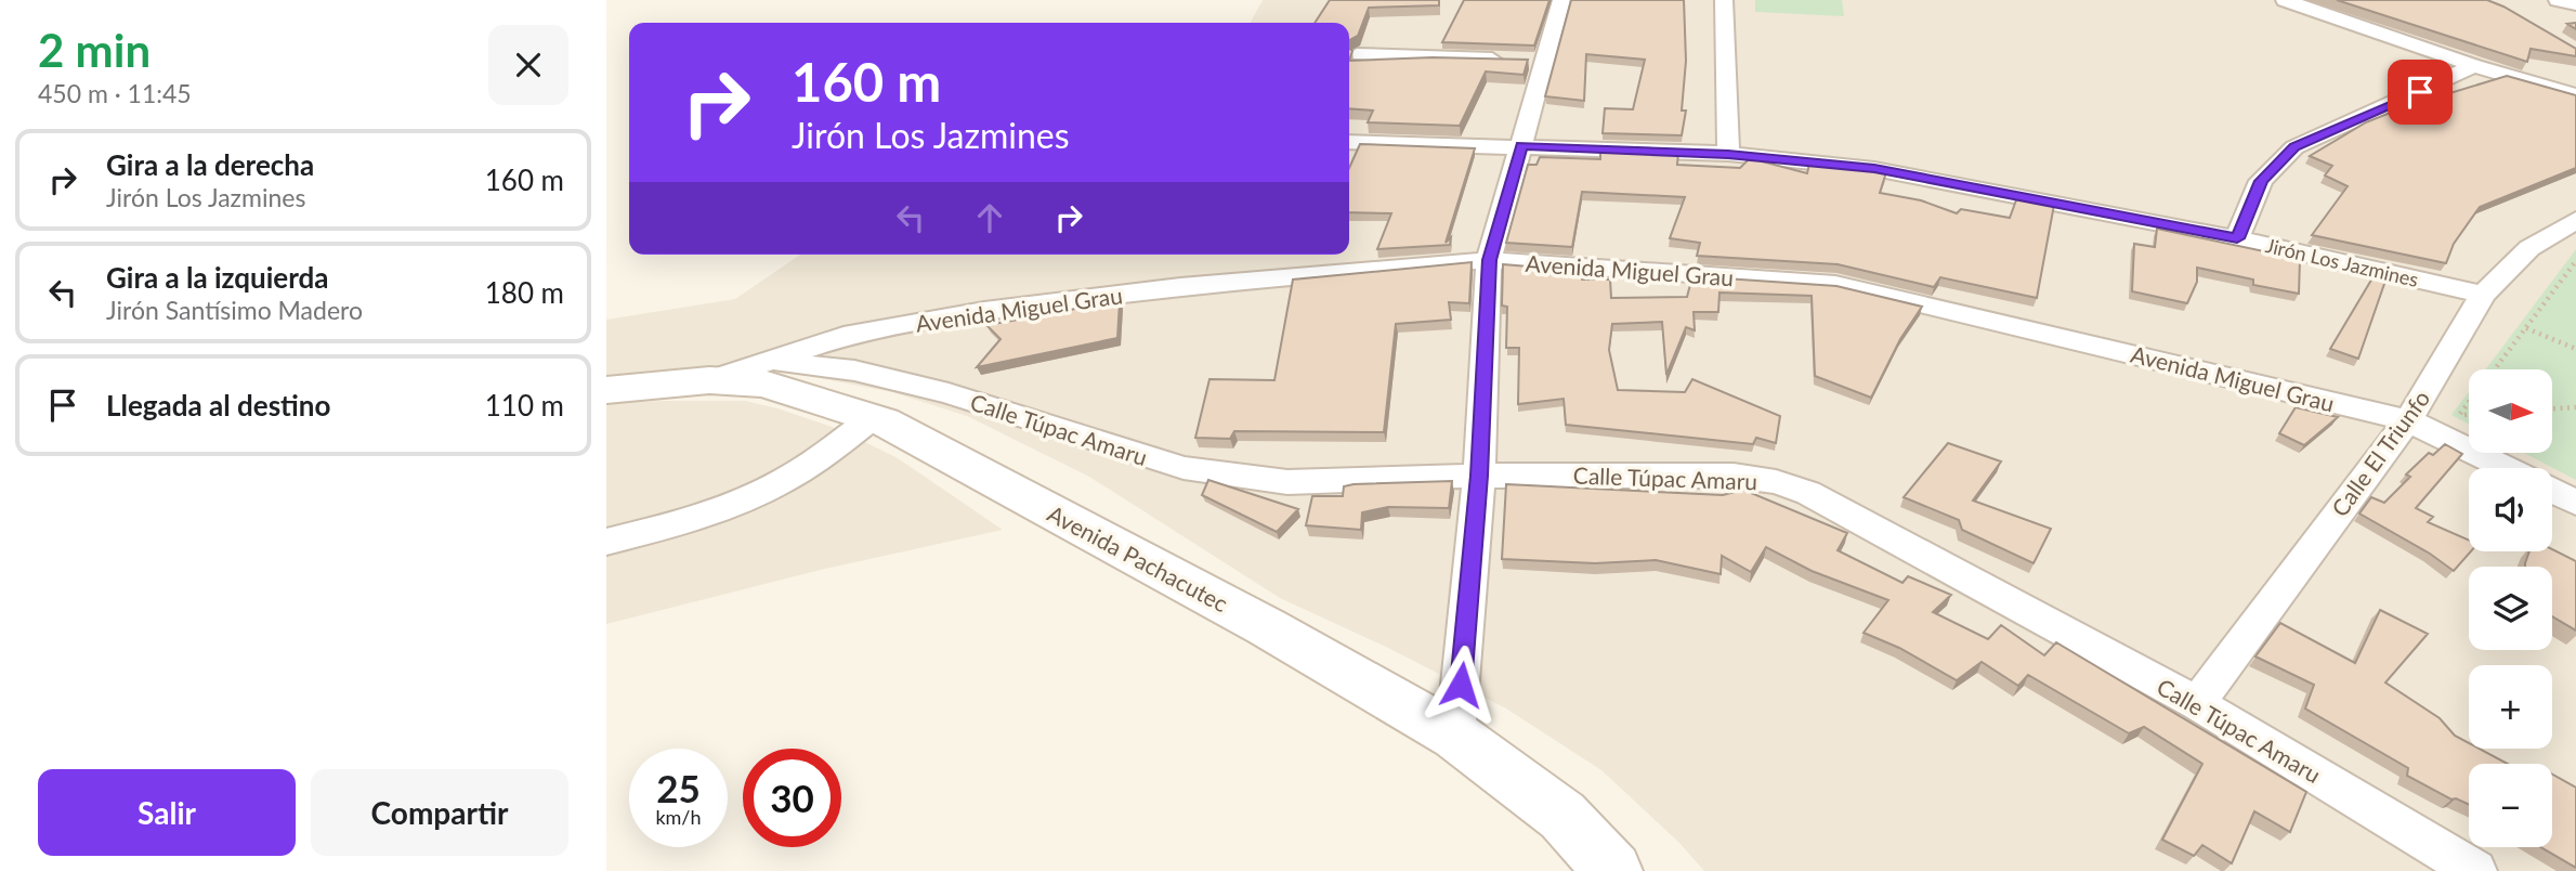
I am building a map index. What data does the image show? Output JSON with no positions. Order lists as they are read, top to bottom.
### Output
{
  "streets": {
    "main road": ["Avenida Pachacutec"],
    "street": [
      "Jirón Los Jazmines",
      "Avenida Miguel Grau",
      "Calle Túpac Amaru",
      "Calle El Triunfo"
    ]
  },
  "crossings": [
    ["Jirón Los Jazmines", "Calle El Triunfo"],
    ["Avenida Miguel Grau", "Calle Túpac Amaru"],
    ["Avenida Miguel Grau", "Calle El Triunfo"],
    ["Avenida Miguel Grau", "Avenida Pachacutec"],
    ["Calle Túpac Amaru", "Calle El Triunfo"]
  ],
  "north": "right",
  "page": {
    "heading": ["2 min", "450 m · 11:45"],
    "turn": ["160 m", "Jirón Los Jazmines"],
    "list": [
      {
        "name": "Gira a la derecha",
        "note": "Jirón Los Jazmines",
        "value": "160 m"
      },
      {
        "name": "Gira a la izquierda",
        "note": "Jirón Santísimo Madero",
        "value": "180 m"
      },
      {
        "name": "Llegada al destino",
        "value": "110 m"
      }
    ],
    "map_buttons": ["+", "−"],
    "speed": "25 km/h",
    "limit": "30",
    "buttons": ["Salir", "Compartir"]
  }
}
